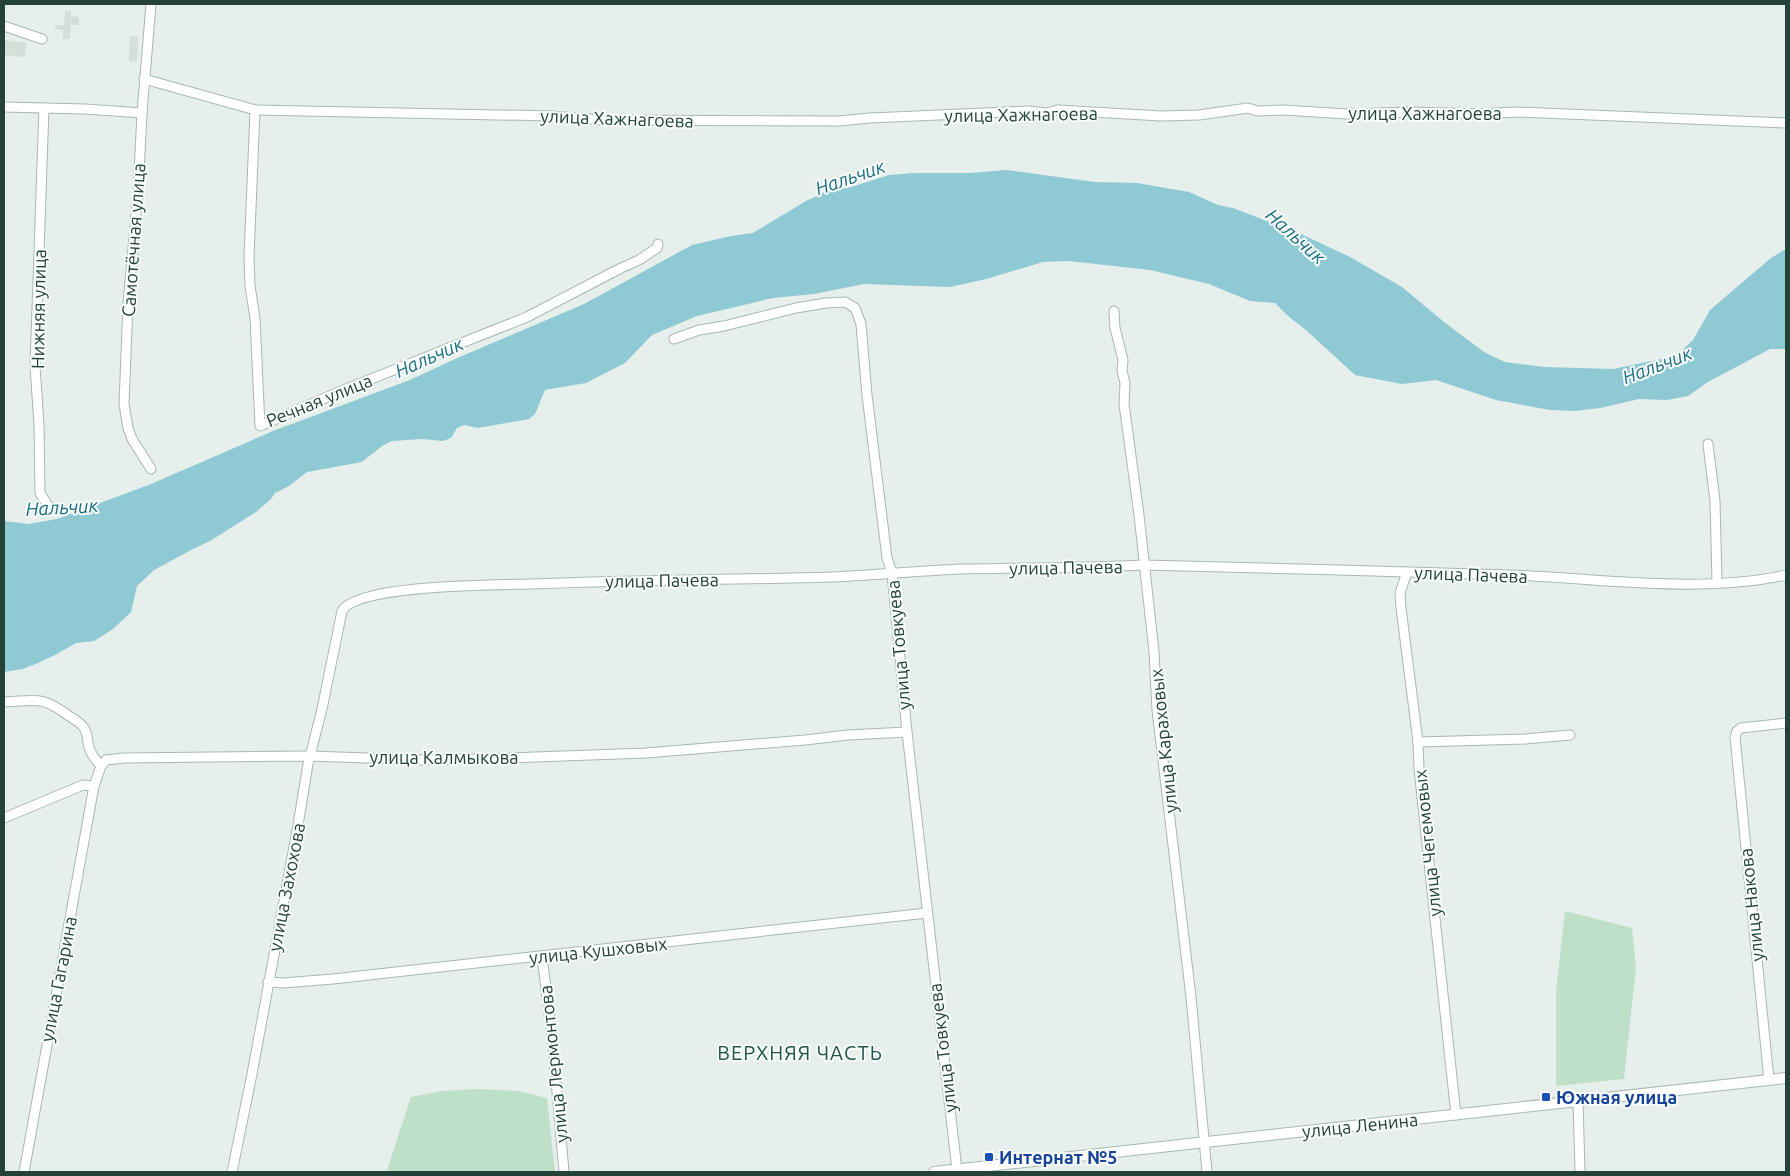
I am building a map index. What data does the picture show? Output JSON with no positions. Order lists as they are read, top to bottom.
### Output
{
  "streets": {
    "street": [
      "улица Хажнагоева",
      "Самотёчная улица",
      "Нижняя улица",
      "Речная улица",
      "улица Пачева",
      "улица Товкуева",
      "улица Караховых",
      "улица Калмыкова",
      "улица Чегемовых",
      "улица Захохова",
      "улица Накова",
      "улица Кушховых",
      "улица Гагарина",
      "улица Лермонтова",
      "улица Ленина"
    ]
  },
  "crossings": [
    ["улица Хажнагоева", "Речная улица"],
    ["улица Пачева", "улица Товкуева"],
    ["улица Пачева", "улица Караховых"],
    ["улица Пачева", "улица Чегемовых"],
    ["улица Пачева", "улица Захохова"],
    ["улица Товкуева", "улица Калмыкова"],
    ["улица Товкуева", "улица Кушховых"],
    ["улица Товкуева", "улица Ленина"],
    ["улица Караховых", "улица Ленина"],
    ["улица Калмыкова", "улица Захохова"],
    ["улица Чегемовых", "улица Ленина"],
    ["улица Захохова", "улица Кушховых"],
    ["улица Накова", "улица Ленина"],
    ["улица Кушховых", "улица Лермонтова"]
  ],
  "districts": ["ВЕРХНЯЯ ЧАСТЬ"],
  "water": ["Нальчик"],
  "places": {
    "transit": ["Южная улица", "Интернат №5"]
  }
}
